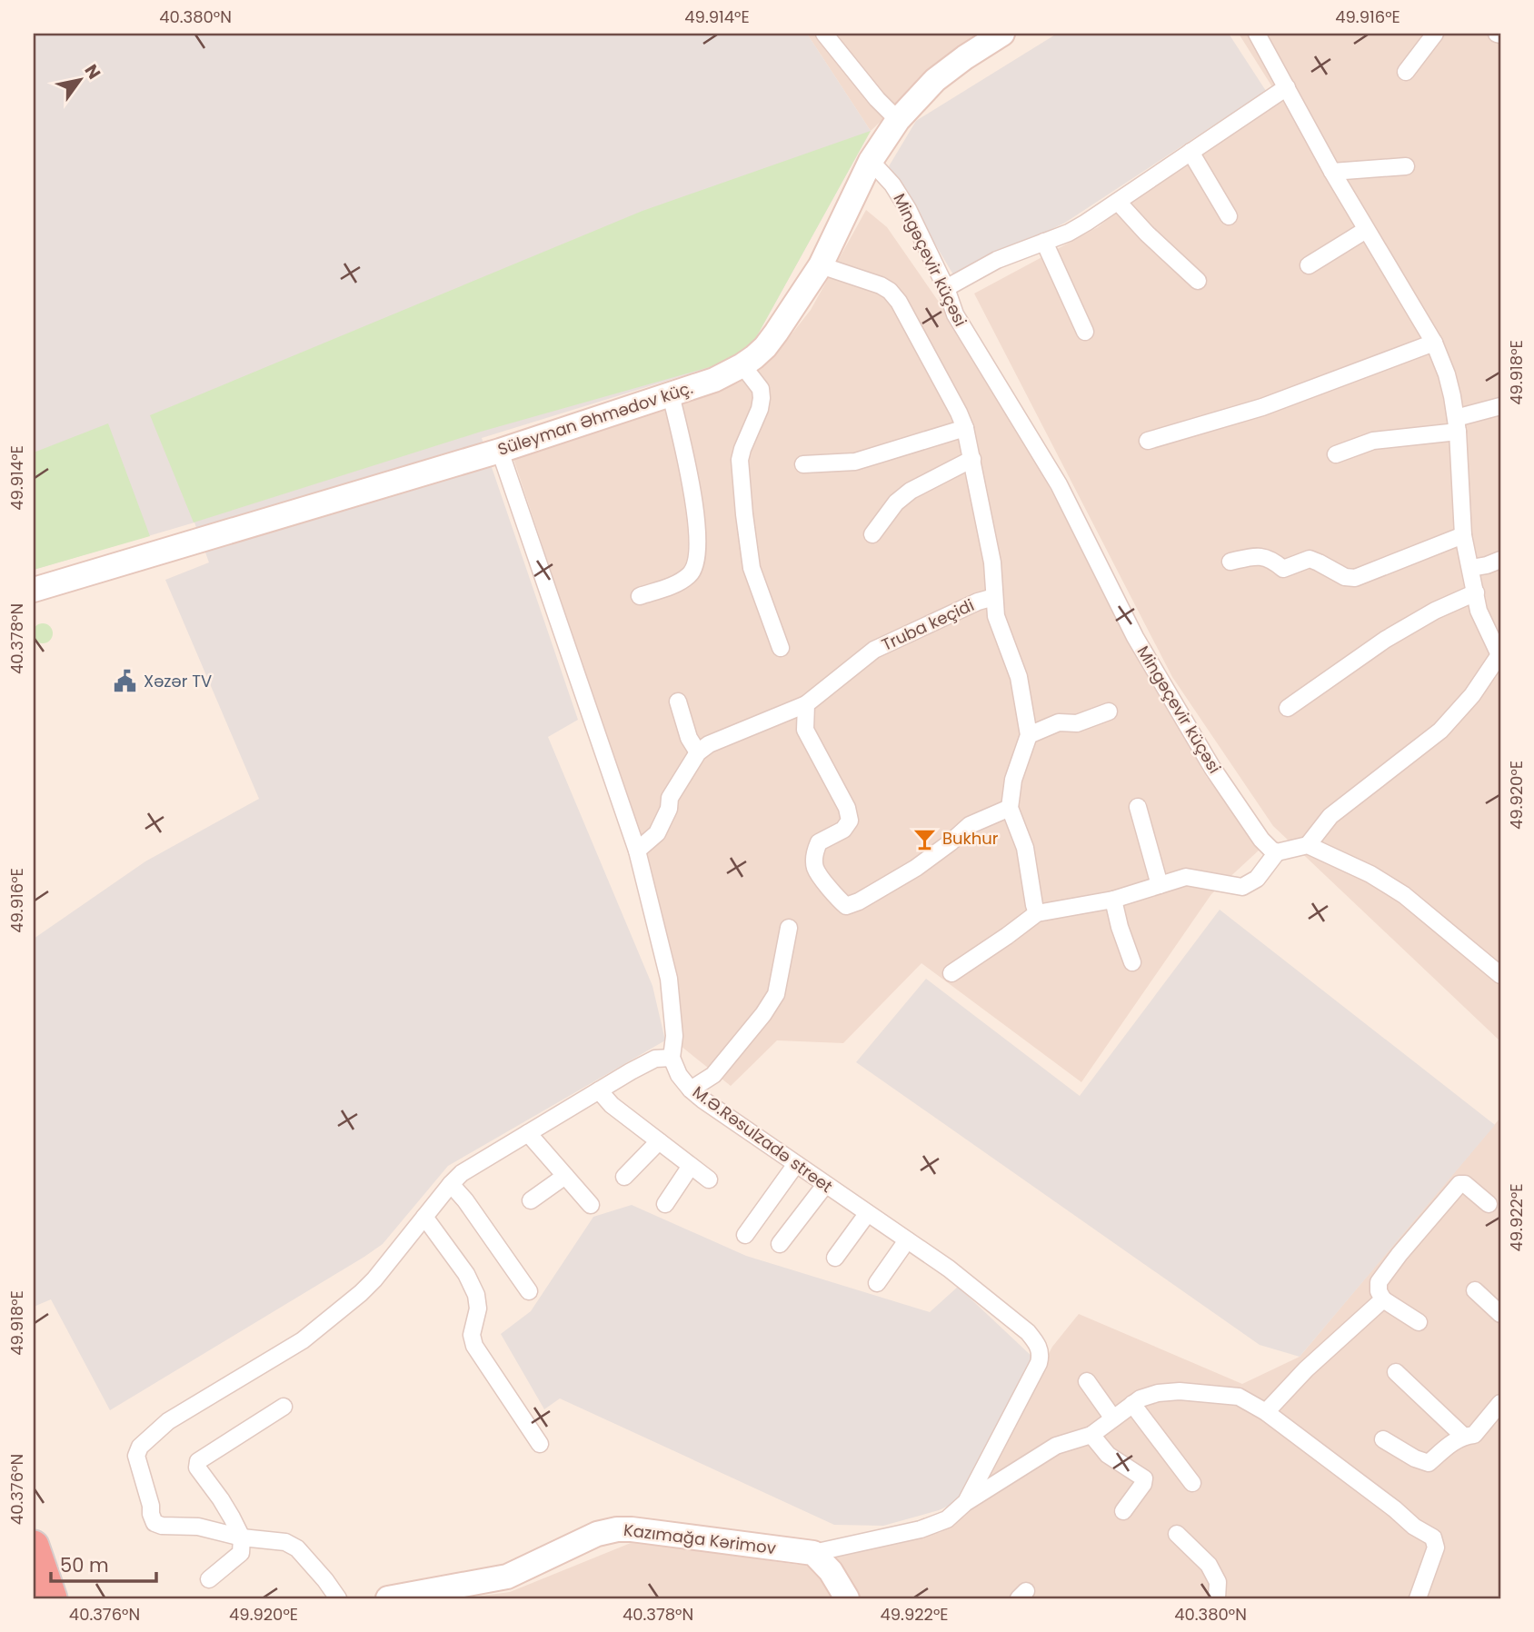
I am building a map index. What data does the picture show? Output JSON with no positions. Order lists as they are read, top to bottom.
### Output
{
  "streets": {
    "street": [
      "Mingəçevir küçəsi",
      "Süleyman Əhmədov küç.",
      "Truba keçidi",
      "M.Ə.Rəsulzadə street",
      "Kazımağa Kərimov"
    ]
  },
  "crossings": [
    ["Mingəçevir küçəsi", "Süleyman Əhmədov küç."],
    ["M.Ə.Rəsulzadə street", "Kazımağa Kərimov"]
  ],
  "places": {
    "public building": ["Xəzər TV"],
    "bar": ["Bukhur"]
  },
  "scale_bar": "50 m",
  "north": "top right",
  "coordinates": [
    "40.380°N",
    "49.914°E",
    "49.916°E",
    "49.918°E",
    "40.378°N",
    "49.920°E",
    "49.922°E",
    "40.376°N"
  ]
}
